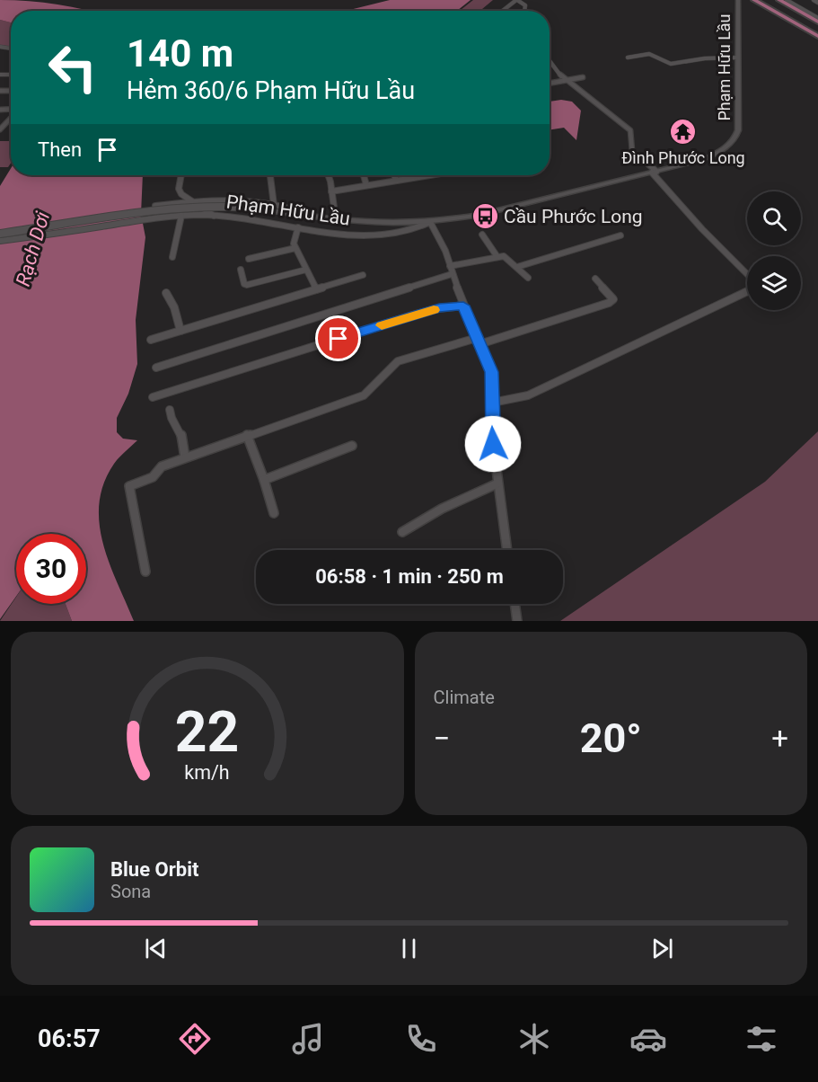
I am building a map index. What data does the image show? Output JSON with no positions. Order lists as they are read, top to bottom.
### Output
{
  "streets": {
    "main road": ["Phạm Hữu Lầu"]
  },
  "water": ["Rạch Dơi"],
  "places": {
    "temple": ["Đình Phước Long"],
    "bus stop": ["Cầu Phước Long"]
  },
  "page": {
    "turn": ["140 m", "Hẻm 360/6 Phạm Hữu Lầu"],
    "then": "Then",
    "limit": "30",
    "trip": "06:58 · 1 min · 250 m",
    "tile": "Climate",
    "heat": ["−", "20°", "+"],
    "song": ["Blue Orbit", "Sona"],
    "tabs": "06:57",
    "gauge": ["22", "km/h"]
  }
}
